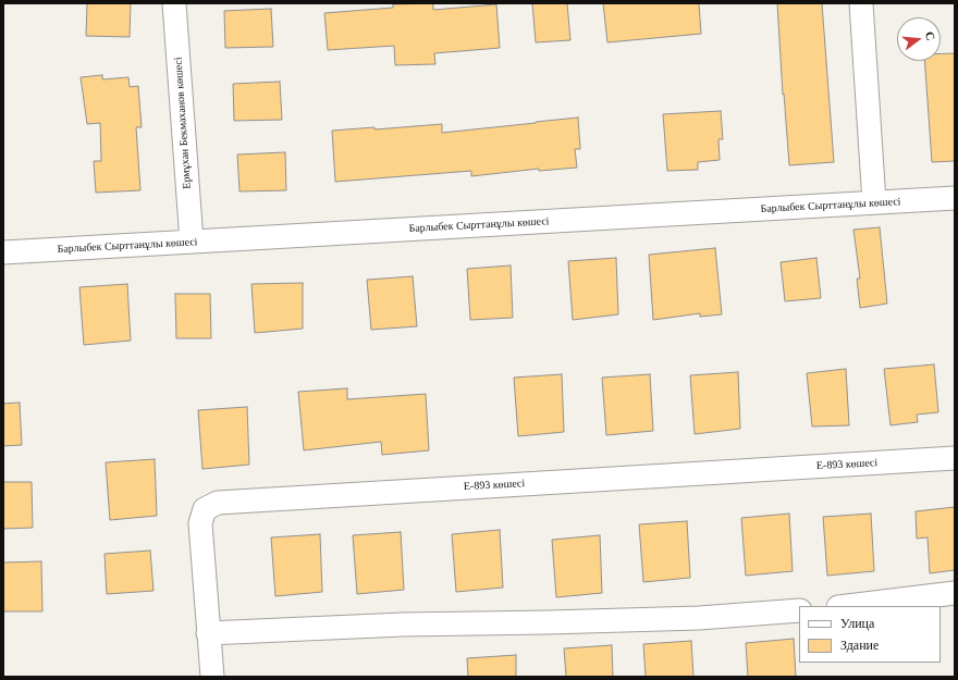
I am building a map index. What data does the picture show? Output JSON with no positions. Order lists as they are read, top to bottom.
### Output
{
  "streets": {
    "street": ["Ермұхан Бекмаханов көшесі", "Барлыбек Сырттанұлы көшесі", "Е-893 көшесі"]
  },
  "crossings": [
    ["Ермұхан Бекмаханов көшесі", "Барлыбек Сырттанұлы көшесі"]
  ],
  "legend": ["Улица", "Здание"],
  "north": "right"
}
